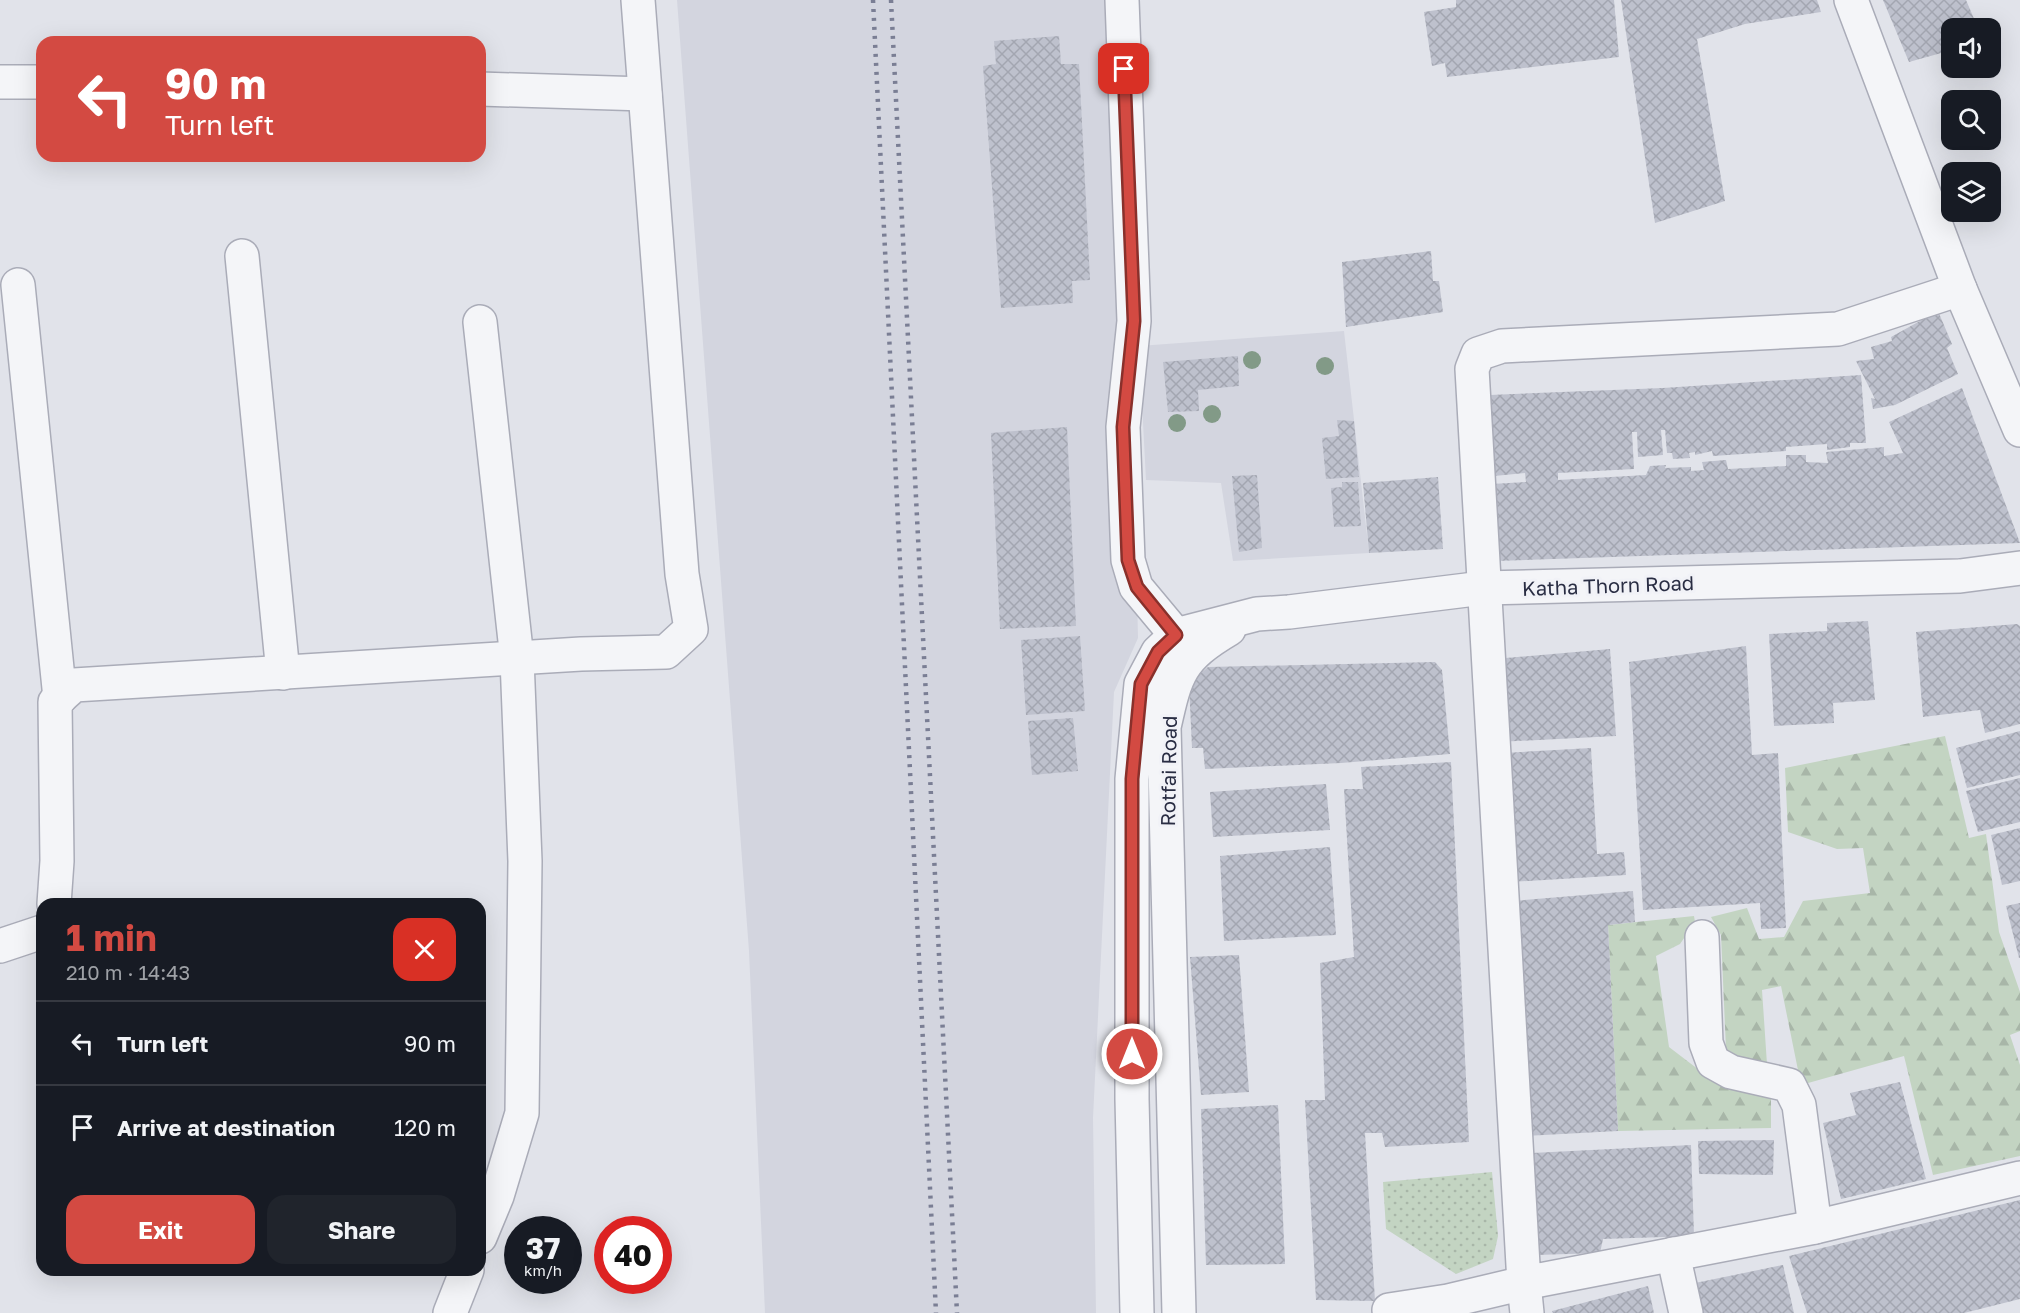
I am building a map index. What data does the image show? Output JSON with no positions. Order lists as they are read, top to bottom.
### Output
{
  "streets": {
    "street": ["Katha Thorn Road", "Rotfai Road"]
  },
  "crossings": [
    ["Katha Thorn Road", "Rotfai Road"]
  ],
  "page": {
    "turn": ["90 m", "Turn left"],
    "heading": ["1 min", "210 m · 14:43"],
    "list": [
      {
        "name": "Turn left",
        "value": "90 m"
      },
      {
        "name": "Arrive at destination",
        "value": "120 m"
      }
    ],
    "buttons": ["Exit", "Share"],
    "speed": "37 km/h",
    "limit": "40"
  }
}
